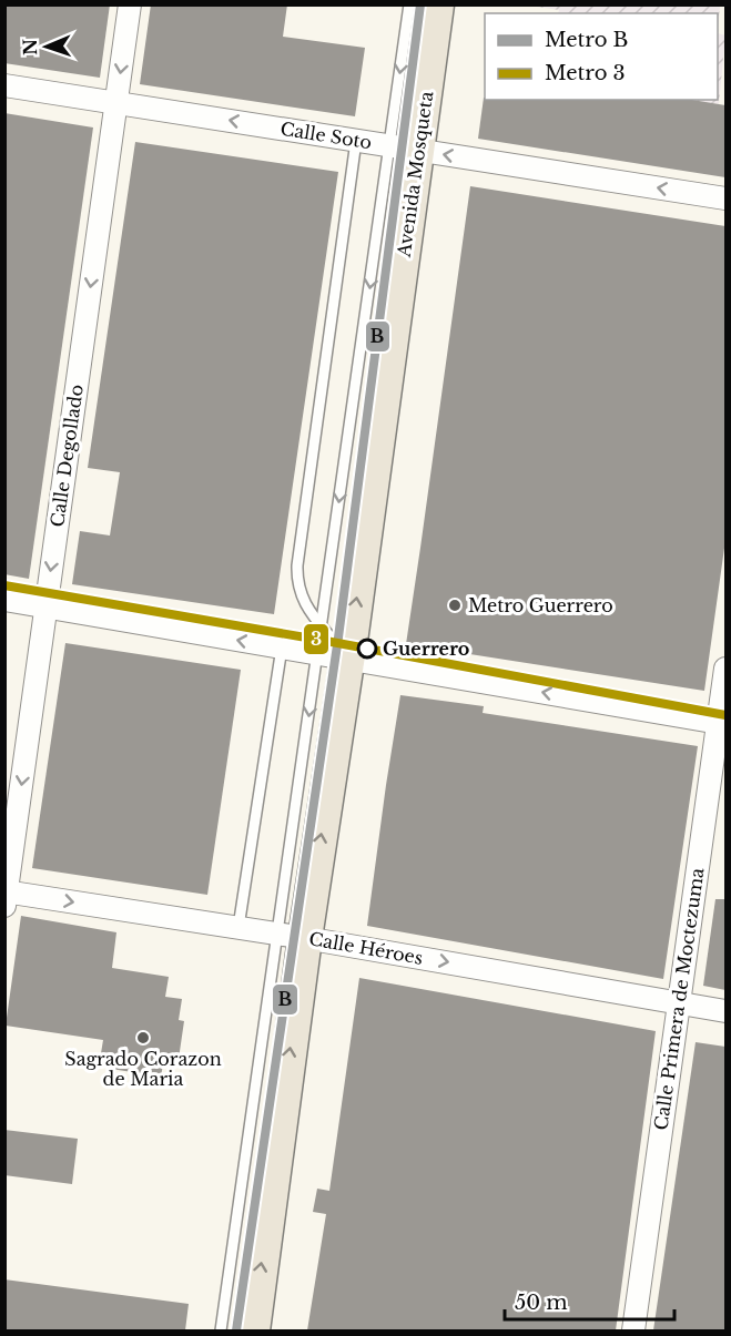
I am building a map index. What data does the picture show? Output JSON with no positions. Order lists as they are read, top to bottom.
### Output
{
  "streets": {
    "main road": ["Avenida Mosqueta"],
    "street": [
      "Calle Soto",
      "Calle Degollado",
      "Calle Héroes",
      "Calle Primera de Moctezuma"
    ]
  },
  "crossings": [
    ["Calle Soto", "Avenida Mosqueta"],
    ["Calle Soto", "Calle Degollado"],
    ["Avenida Mosqueta", "Calle Héroes"],
    ["Calle Degollado", "Calle Héroes"],
    ["Calle Héroes", "Calle Primera de Moctezuma"]
  ],
  "one_way": [
    "Calle Soto",
    "Avenida Mosqueta",
    "Calle Degollado",
    "Calle Héroes"
  ],
  "places": ["Metro Guerrero", "Guerrero", "Sagrado Corazon de Maria"],
  "lines": ["metro line B", "metro line 3"],
  "legend": ["Metro B", "Metro 3"],
  "scale_bar": "50 m",
  "north": "left"
}
